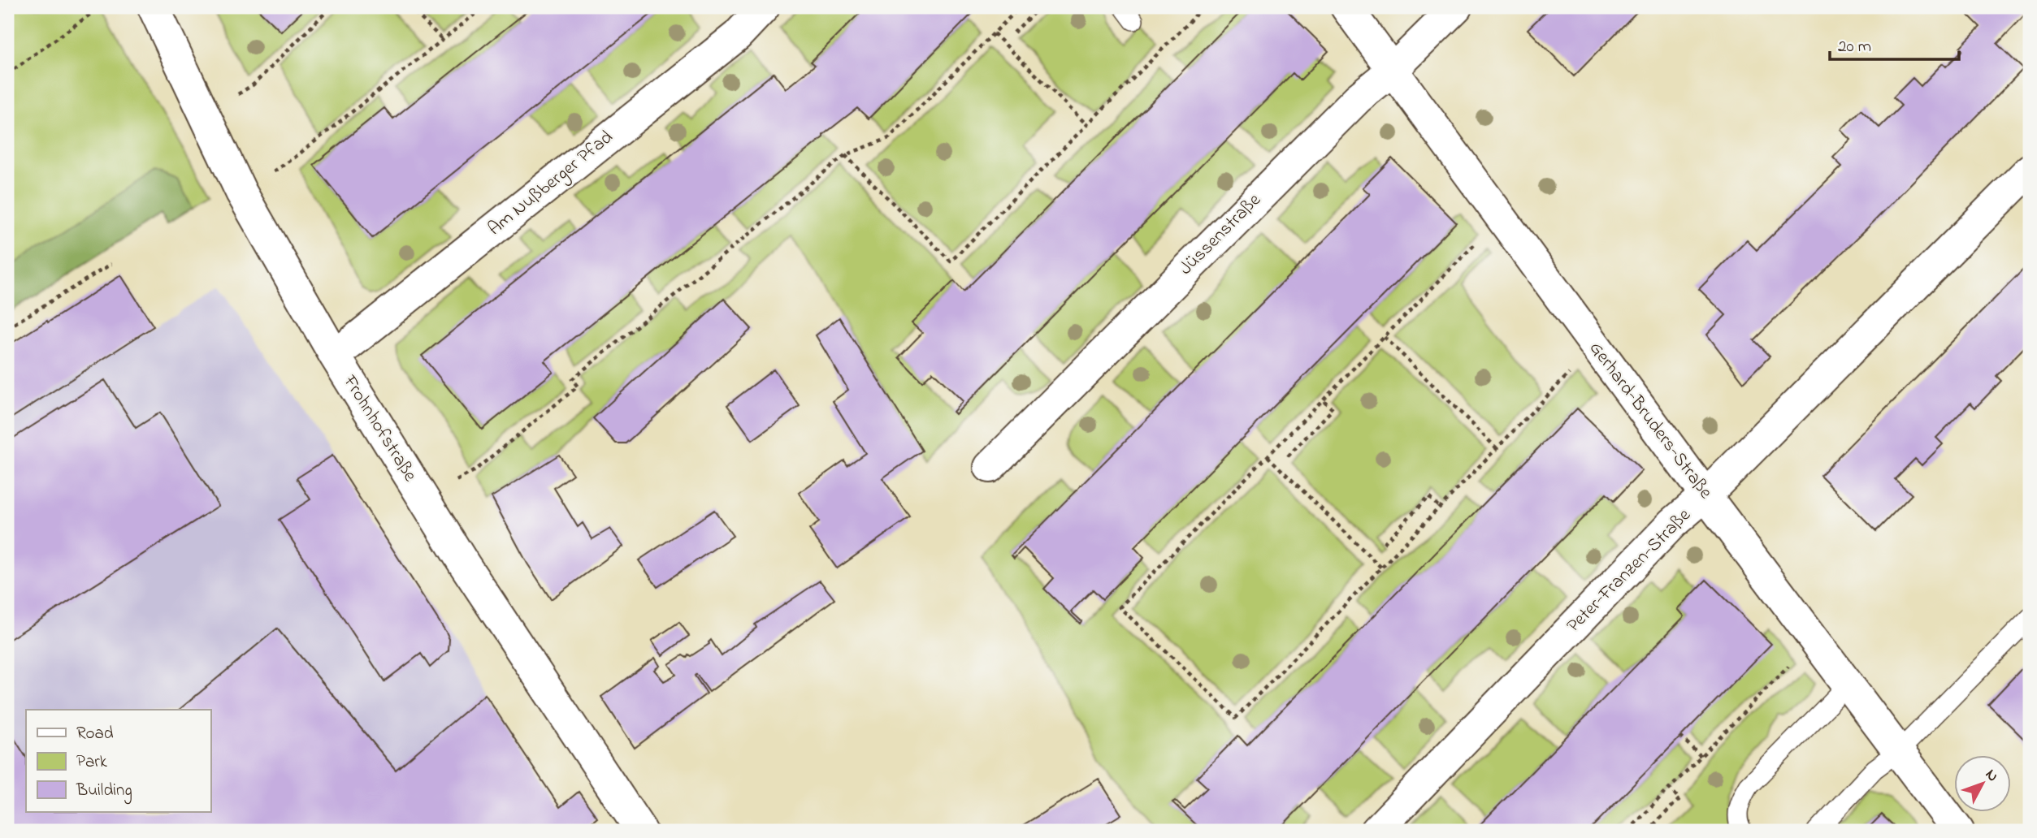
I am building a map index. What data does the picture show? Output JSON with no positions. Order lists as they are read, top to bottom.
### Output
{
  "streets": {
    "street": [
      "Am Nußberger Pfad",
      "Jüssenstraße",
      "Gerhard-Bruders-Straße",
      "Frohnhofstraße",
      "Peter-Franzen-Straße"
    ]
  },
  "crossings": [
    ["Am Nußberger Pfad", "Frohnhofstraße"],
    ["Jüssenstraße", "Gerhard-Bruders-Straße"],
    ["Gerhard-Bruders-Straße", "Peter-Franzen-Straße"]
  ],
  "legend": ["Road", "Park", "Building"],
  "scale_bar": "20 m",
  "north": "top right"
}
